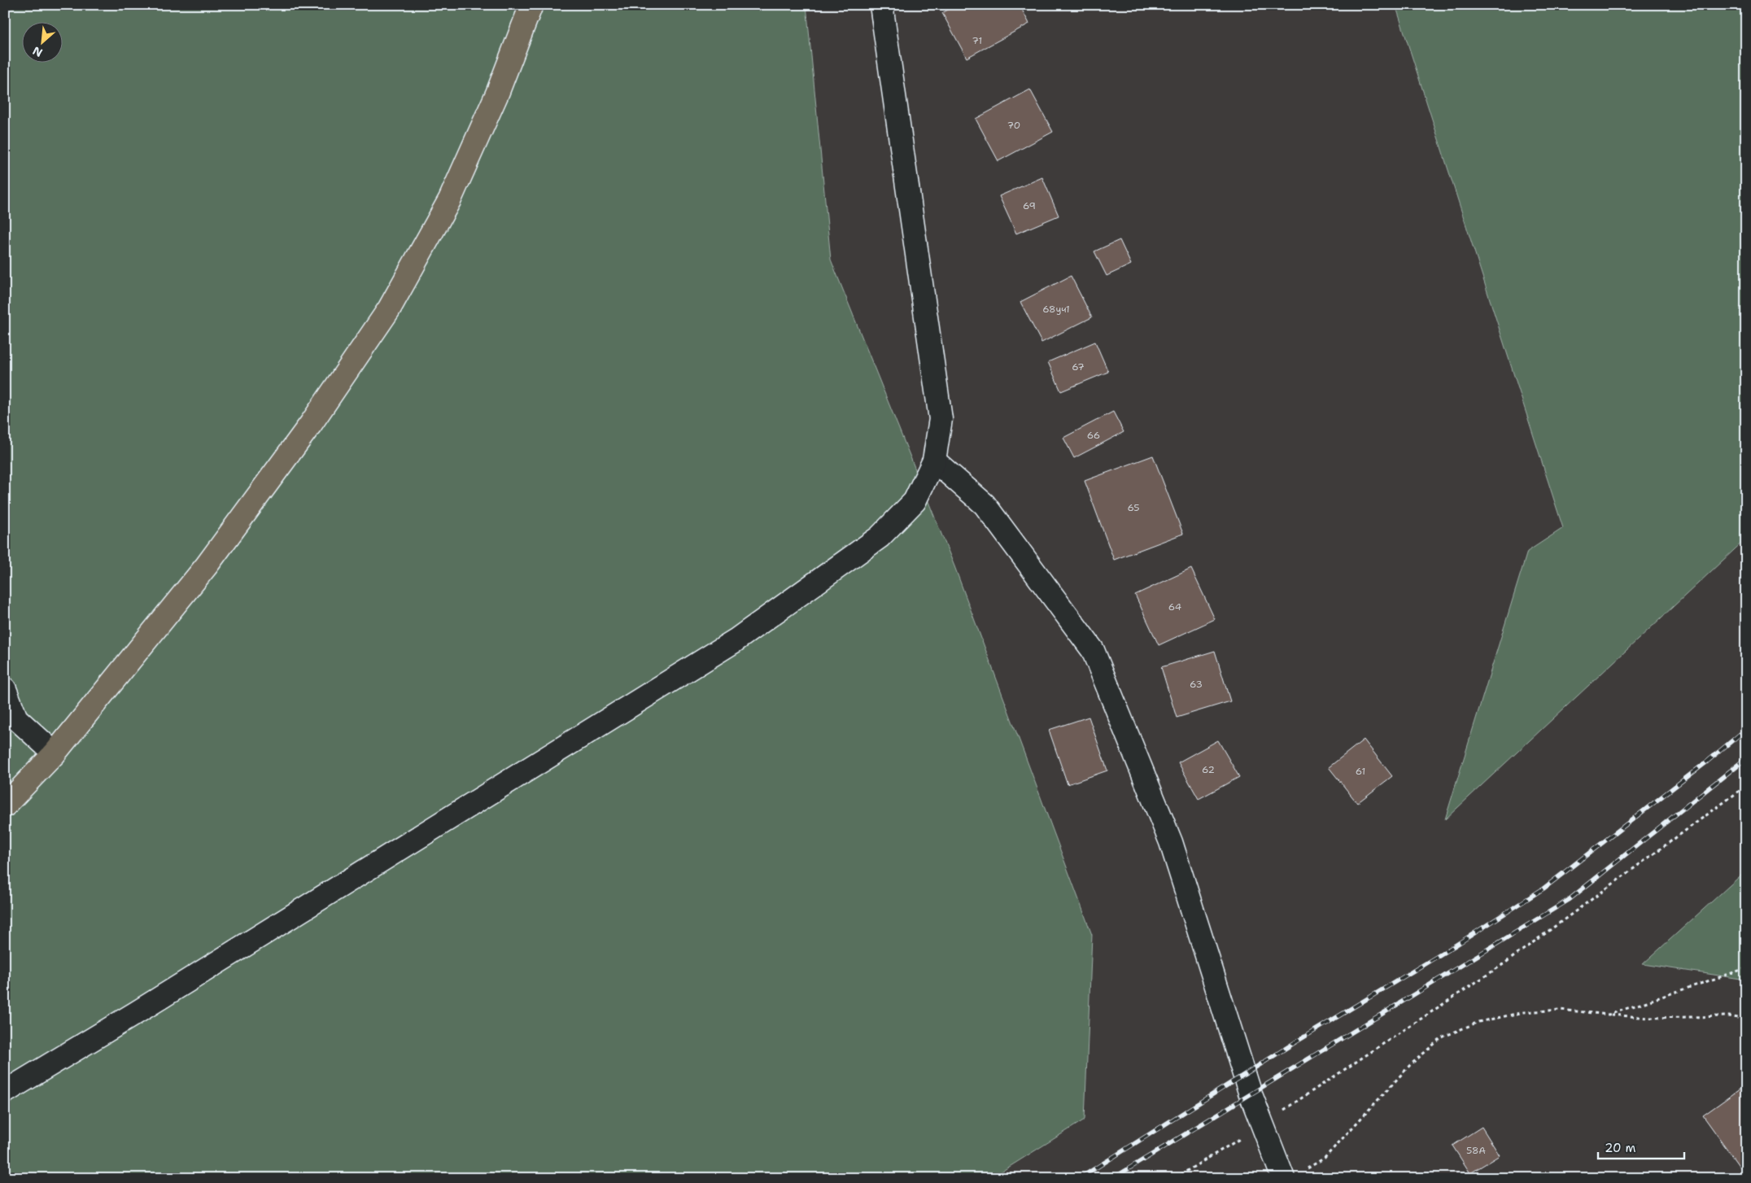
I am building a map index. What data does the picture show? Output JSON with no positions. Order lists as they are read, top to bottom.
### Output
{
  "house_numbers": [
    "71",
    "70",
    "69",
    "68уч1",
    "67",
    "66",
    "65",
    "64",
    "63",
    "62",
    "61",
    "58А"
  ],
  "scale_bar": "20 m",
  "north": "bottom left"
}
